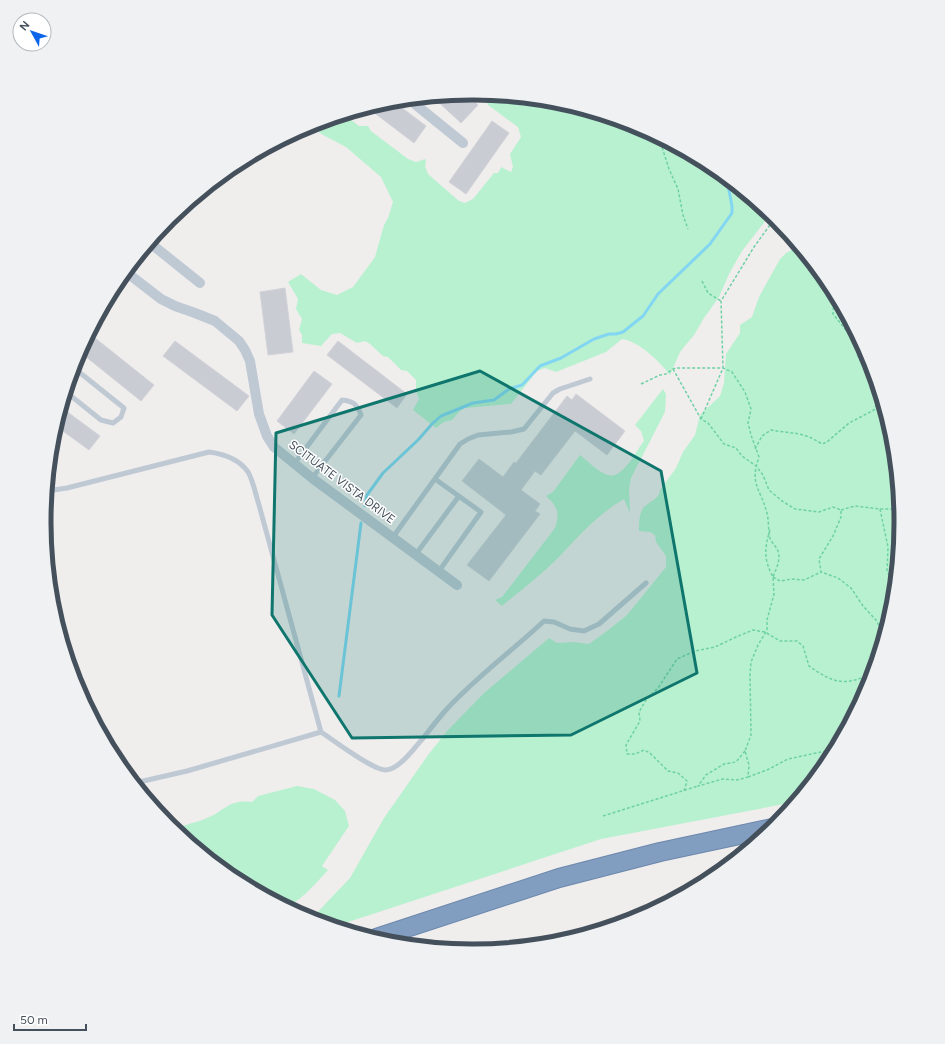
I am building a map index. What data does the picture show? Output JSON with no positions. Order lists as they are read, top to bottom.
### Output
{
  "streets": {
    "street": ["SCITUATE VISTA DRIVE"]
  },
  "scale_bar": "50 m",
  "north": "top left"
}
